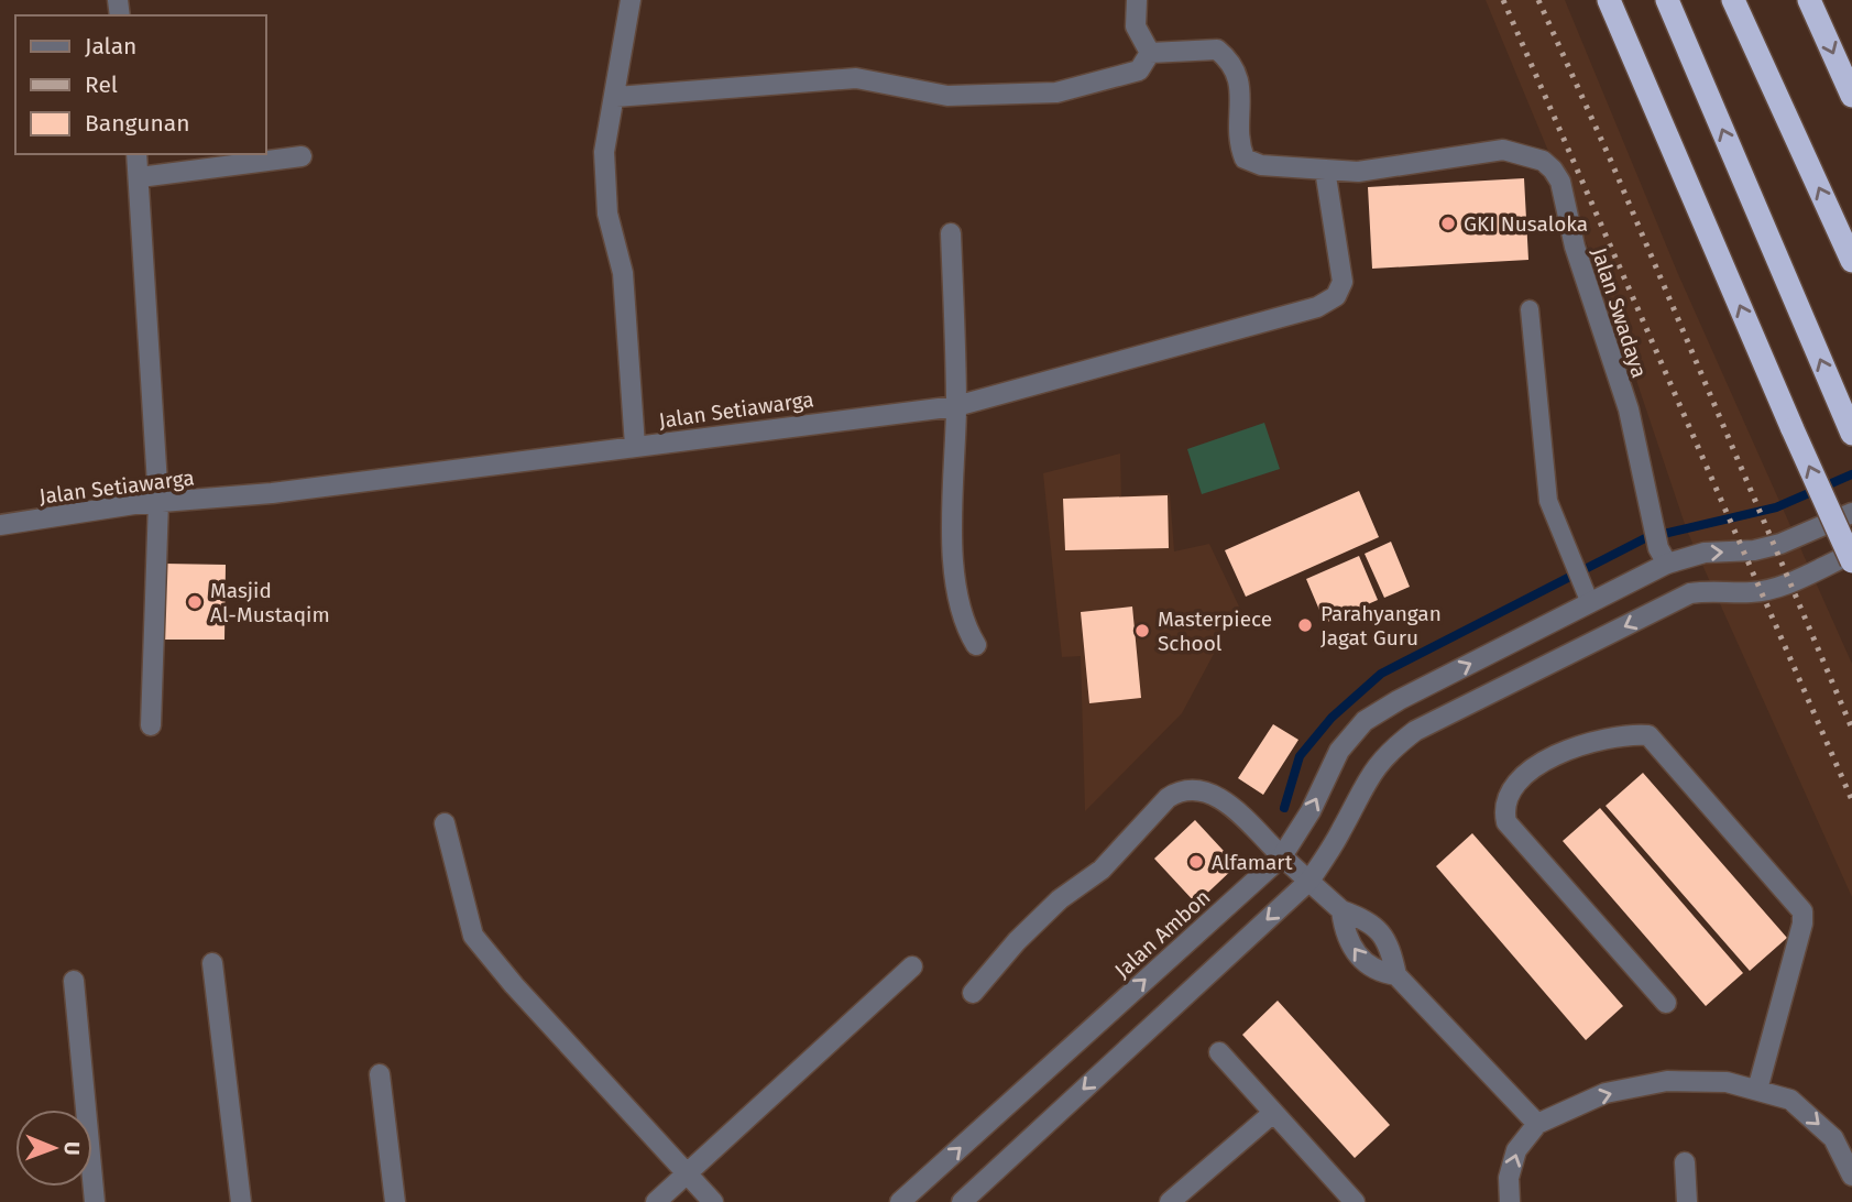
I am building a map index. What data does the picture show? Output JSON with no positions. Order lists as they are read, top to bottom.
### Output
{
  "streets": {
    "street": ["Jalan Swadaya", "Jalan Setiawarga", "Jalan Ambon"]
  },
  "crossings": [
    ["Jalan Swadaya", "Jalan Setiawarga"],
    ["Jalan Swadaya", "Jalan Ambon"]
  ],
  "places": [
    "GKI Nusaloka",
    "Masjid Al-Mustaqim",
    "Parahyangan Jagat Guru",
    "Masterpiece School",
    "Alfamart"
  ],
  "legend": ["Jalan", "Rel", "Bangunan"],
  "north": "right"
}
